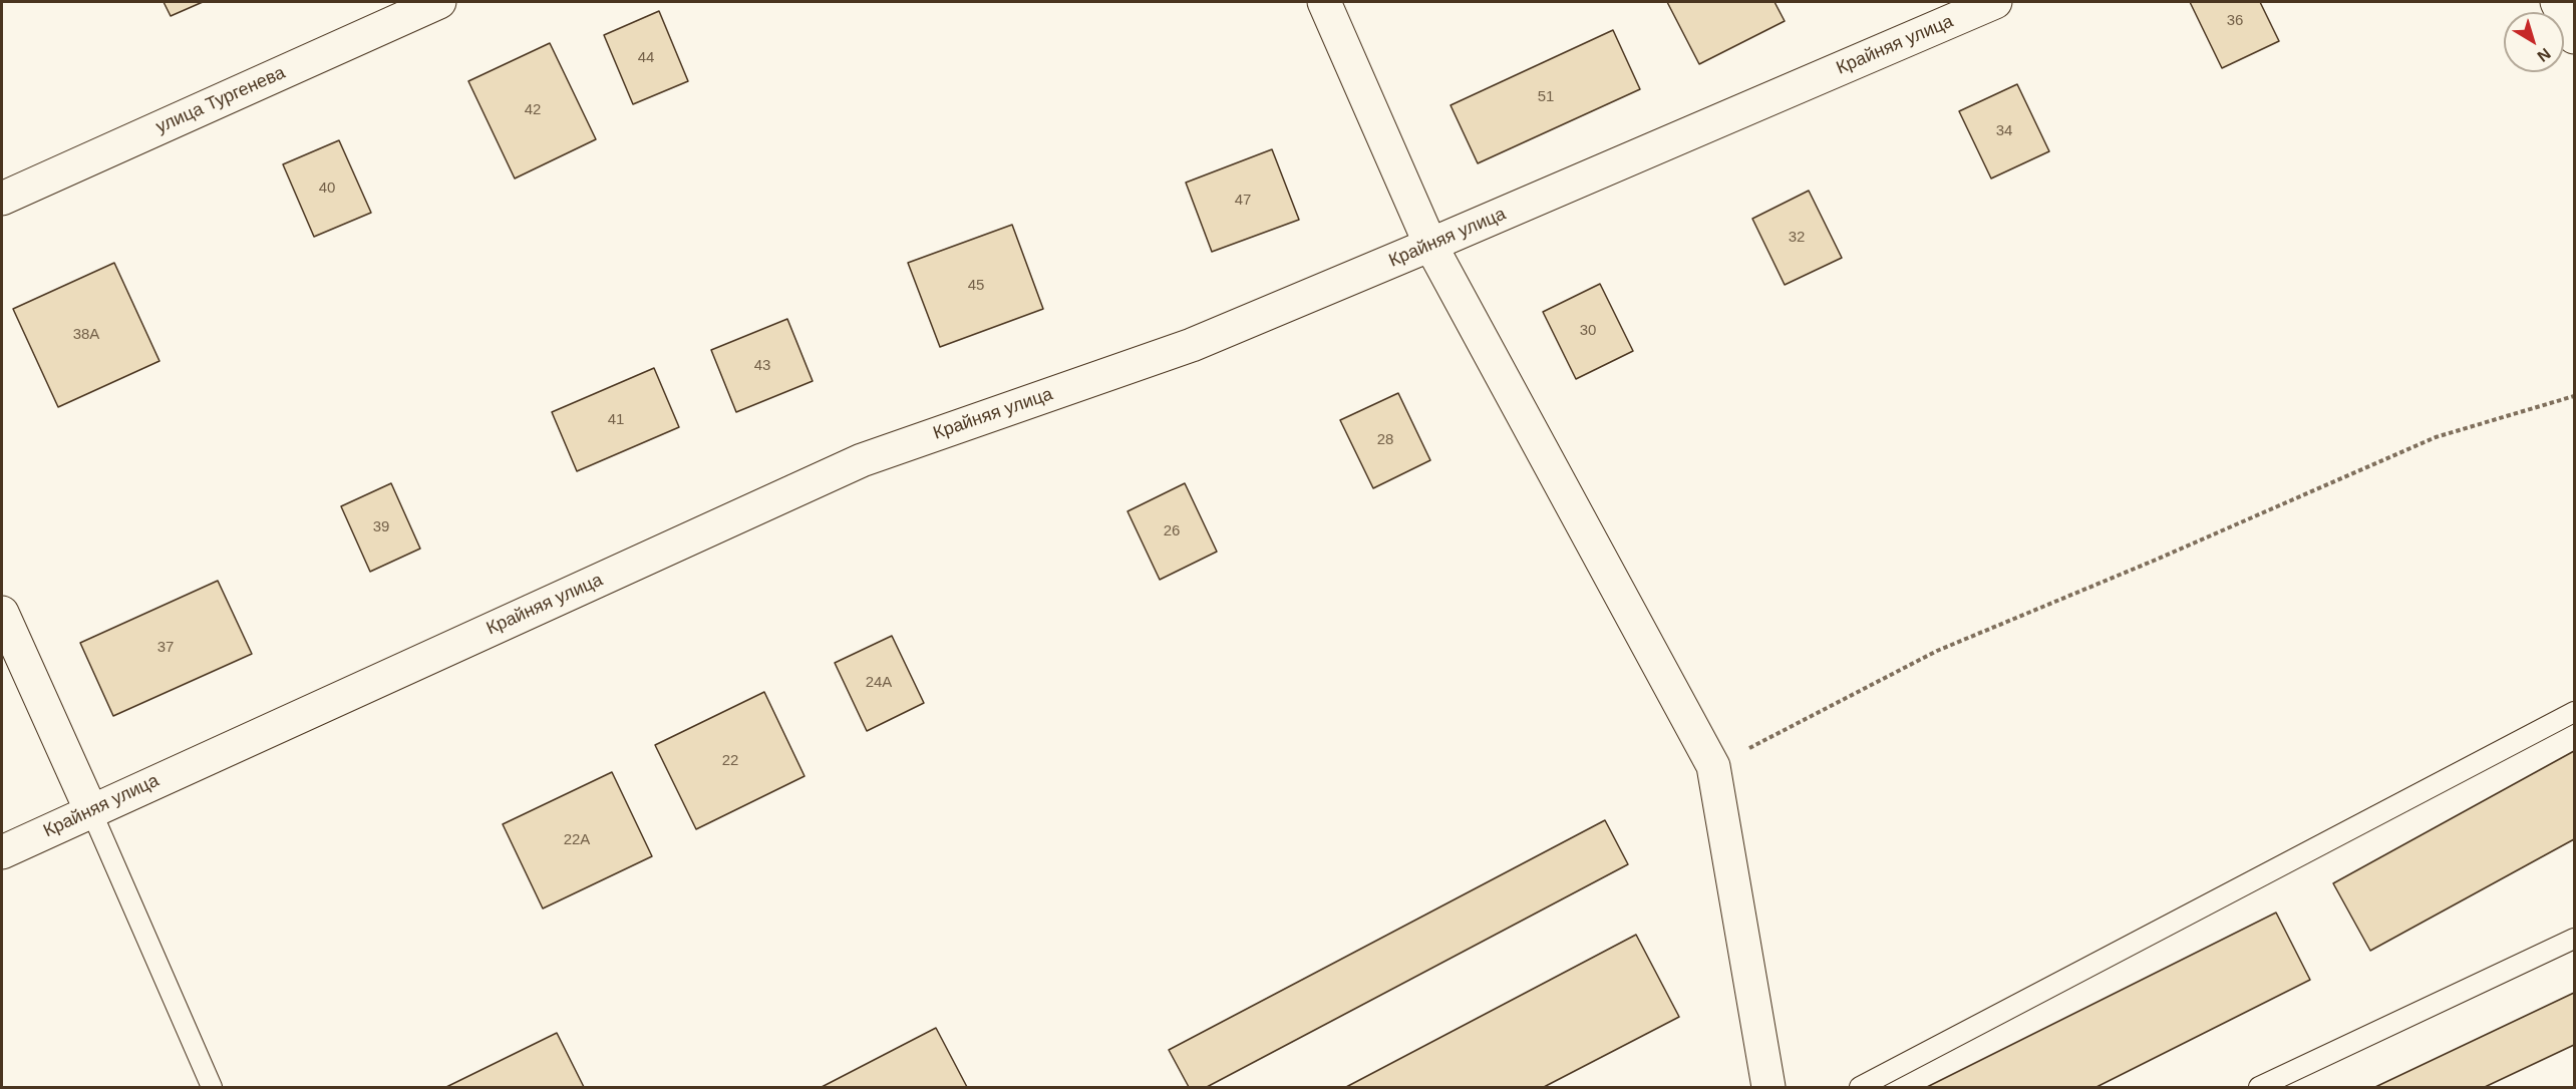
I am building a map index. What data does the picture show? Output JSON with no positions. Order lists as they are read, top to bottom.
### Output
{
  "streets": {
    "street": ["Крайняя улица", "улица Тургенева"]
  },
  "house_numbers": [
    "36",
    "44",
    "51",
    "42",
    "34",
    "40",
    "47",
    "32",
    "45",
    "30",
    "38А",
    "43",
    "41",
    "28",
    "39",
    "26",
    "37",
    "24А",
    "22",
    "22А"
  ],
  "north": "bottom right"
}
